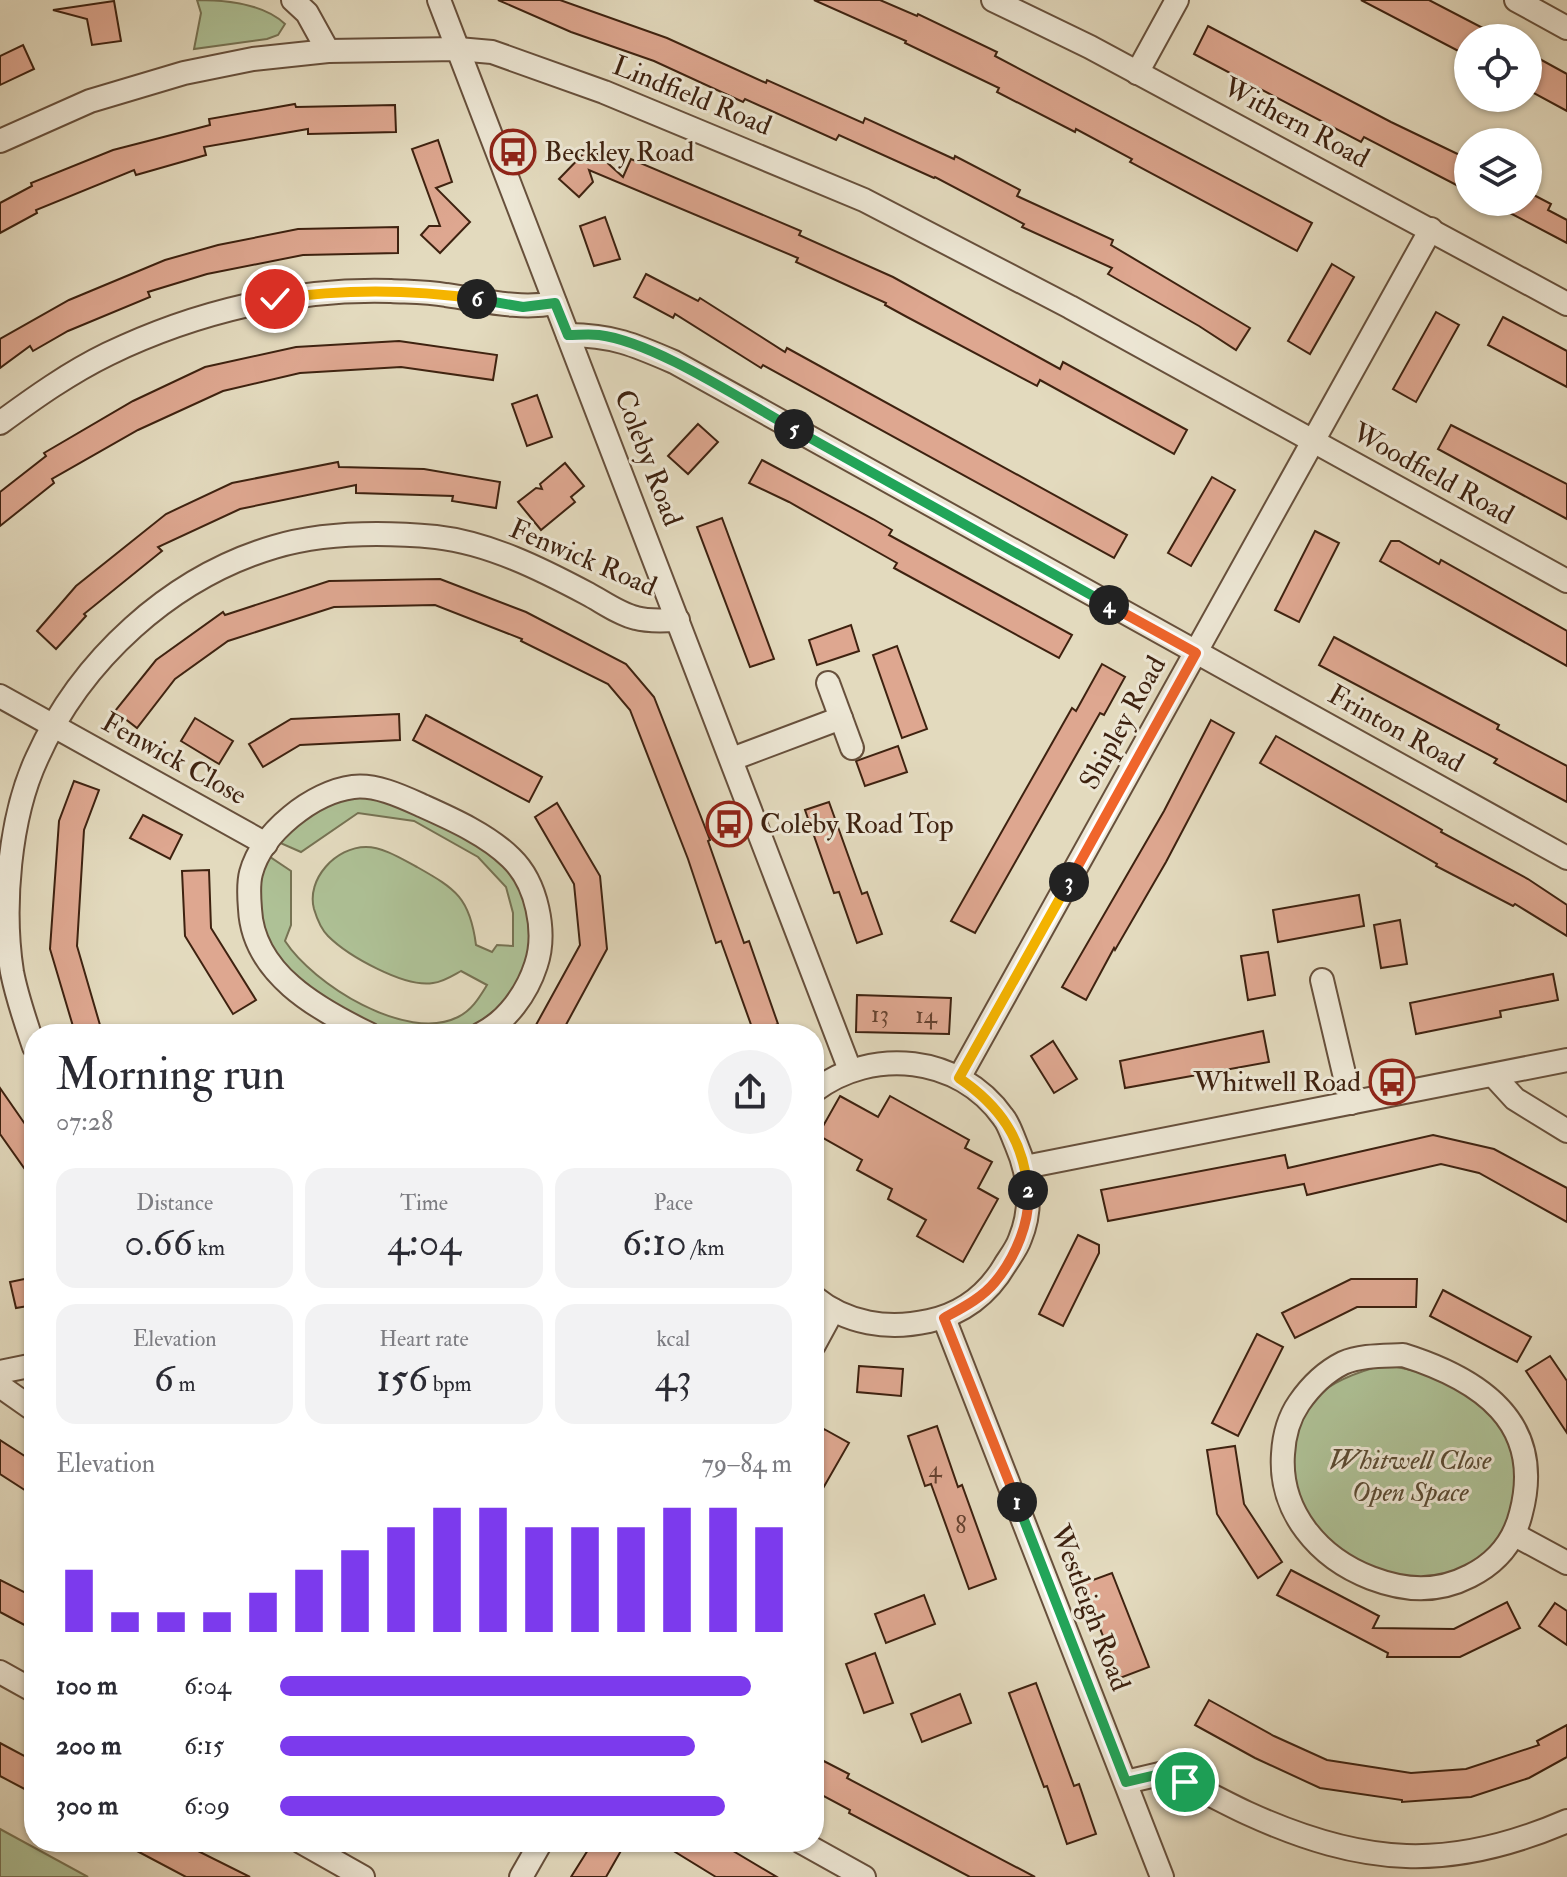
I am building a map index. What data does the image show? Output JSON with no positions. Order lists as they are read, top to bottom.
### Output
{
  "streets": {
    "street": [
      "Lindfield Road",
      "Withern Road",
      "Coleby Road",
      "Woodfield Road",
      "Fenwick Road",
      "Shipley Road",
      "Frinton Road",
      "Fenwick Close",
      "Westleigh Road"
    ]
  },
  "crossings": [
    ["Lindfield Road", "Coleby Road"],
    ["Lindfield Road", "Woodfield Road"],
    ["Lindfield Road", "Shipley Road"],
    ["Withern Road", "Shipley Road"],
    ["Coleby Road", "Fenwick Road"],
    ["Woodfield Road", "Shipley Road"],
    ["Fenwick Road", "Fenwick Close"],
    ["Shipley Road", "Frinton Road"]
  ],
  "parks": ["Whitwell Close Open Space"],
  "places": {
    "bus stop": ["Beckley Road", "Coleby Road Top", "Whitwell Road"]
  },
  "house_numbers": [
    "13",
    "14",
    "4",
    "8"
  ],
  "page": {
    "pins": [
      "6",
      "5",
      "4",
      "3",
      "2",
      "1"
    ],
    "heading": ["Morning run", "07:28"],
    "stats": [
      ["Distance", "0.66 km"],
      ["Time", "4:04"],
      ["Pace", "6:10 /km"],
      ["Elevation", "6 m"],
      ["Heart rate", "156 bpm"],
      ["kcal", "43"]
    ],
    "chart": ["Elevation", "79–84 m"],
    "list": [
      {
        "name": "100 m",
        "note": "6:04"
      },
      {
        "name": "200 m",
        "note": "6:15"
      },
      {
        "name": "300 m",
        "note": "6:09"
      }
    ]
  }
}
